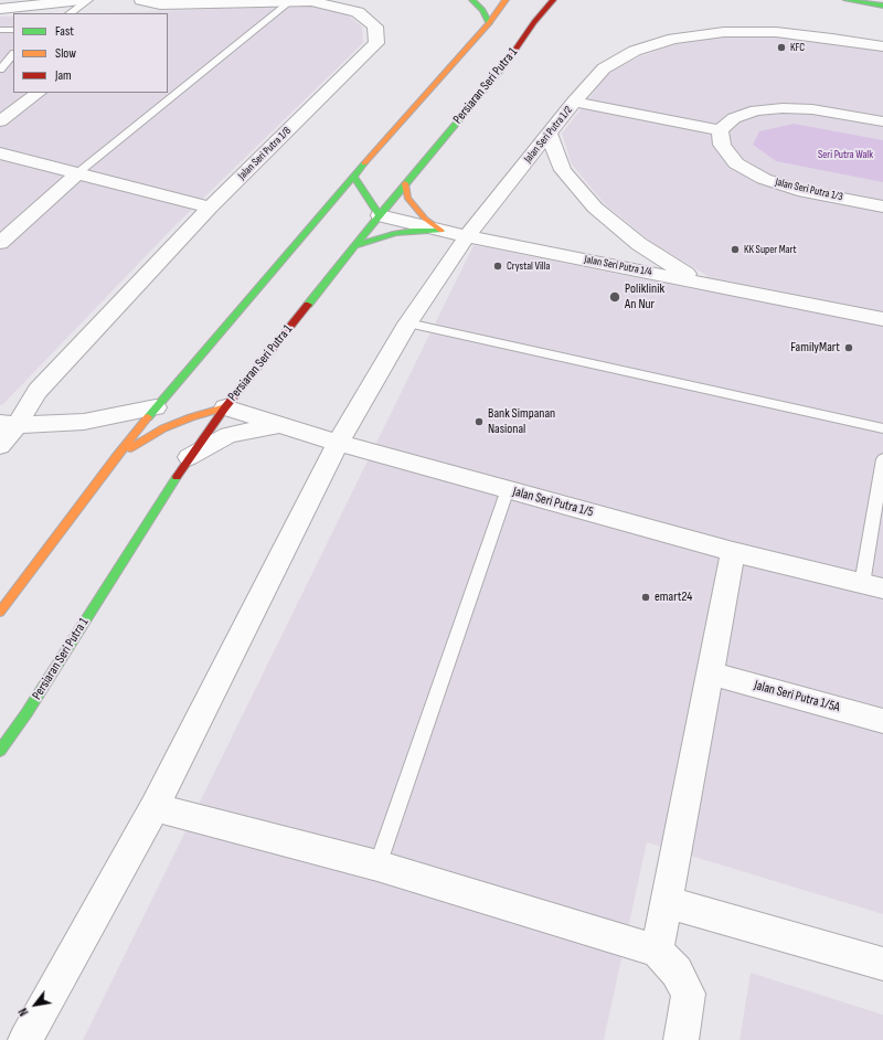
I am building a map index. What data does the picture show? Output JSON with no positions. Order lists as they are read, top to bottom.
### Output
{
  "streets": {
    "street": [
      "Persiaran Seri Putra 1",
      "Jalan Seri Putra 1/2",
      "Jalan Seri Putra 1/8",
      "Jalan Seri Putra 1/3",
      "Jalan Seri Putra 1/4",
      "Jalan Seri Putra 1/5",
      "Jalan Seri Putra 1/5A"
    ]
  },
  "crossings": [
    ["Persiaran Seri Putra 1", "Jalan Seri Putra 1/4"],
    ["Persiaran Seri Putra 1", "Jalan Seri Putra 1/5"],
    ["Jalan Seri Putra 1/2", "Jalan Seri Putra 1/4"],
    ["Jalan Seri Putra 1/2", "Jalan Seri Putra 1/5"]
  ],
  "parks": ["Seri Putra Walk"],
  "places": [
    "KFC",
    "KK Super Mart",
    "Crystal Villa",
    "Poliklinik An Nur",
    "FamilyMart",
    "Bank Simpanan Nasional",
    "emart24"
  ],
  "legend": ["Fast", "Slow", "Jam"],
  "north": "bottom left"
}
